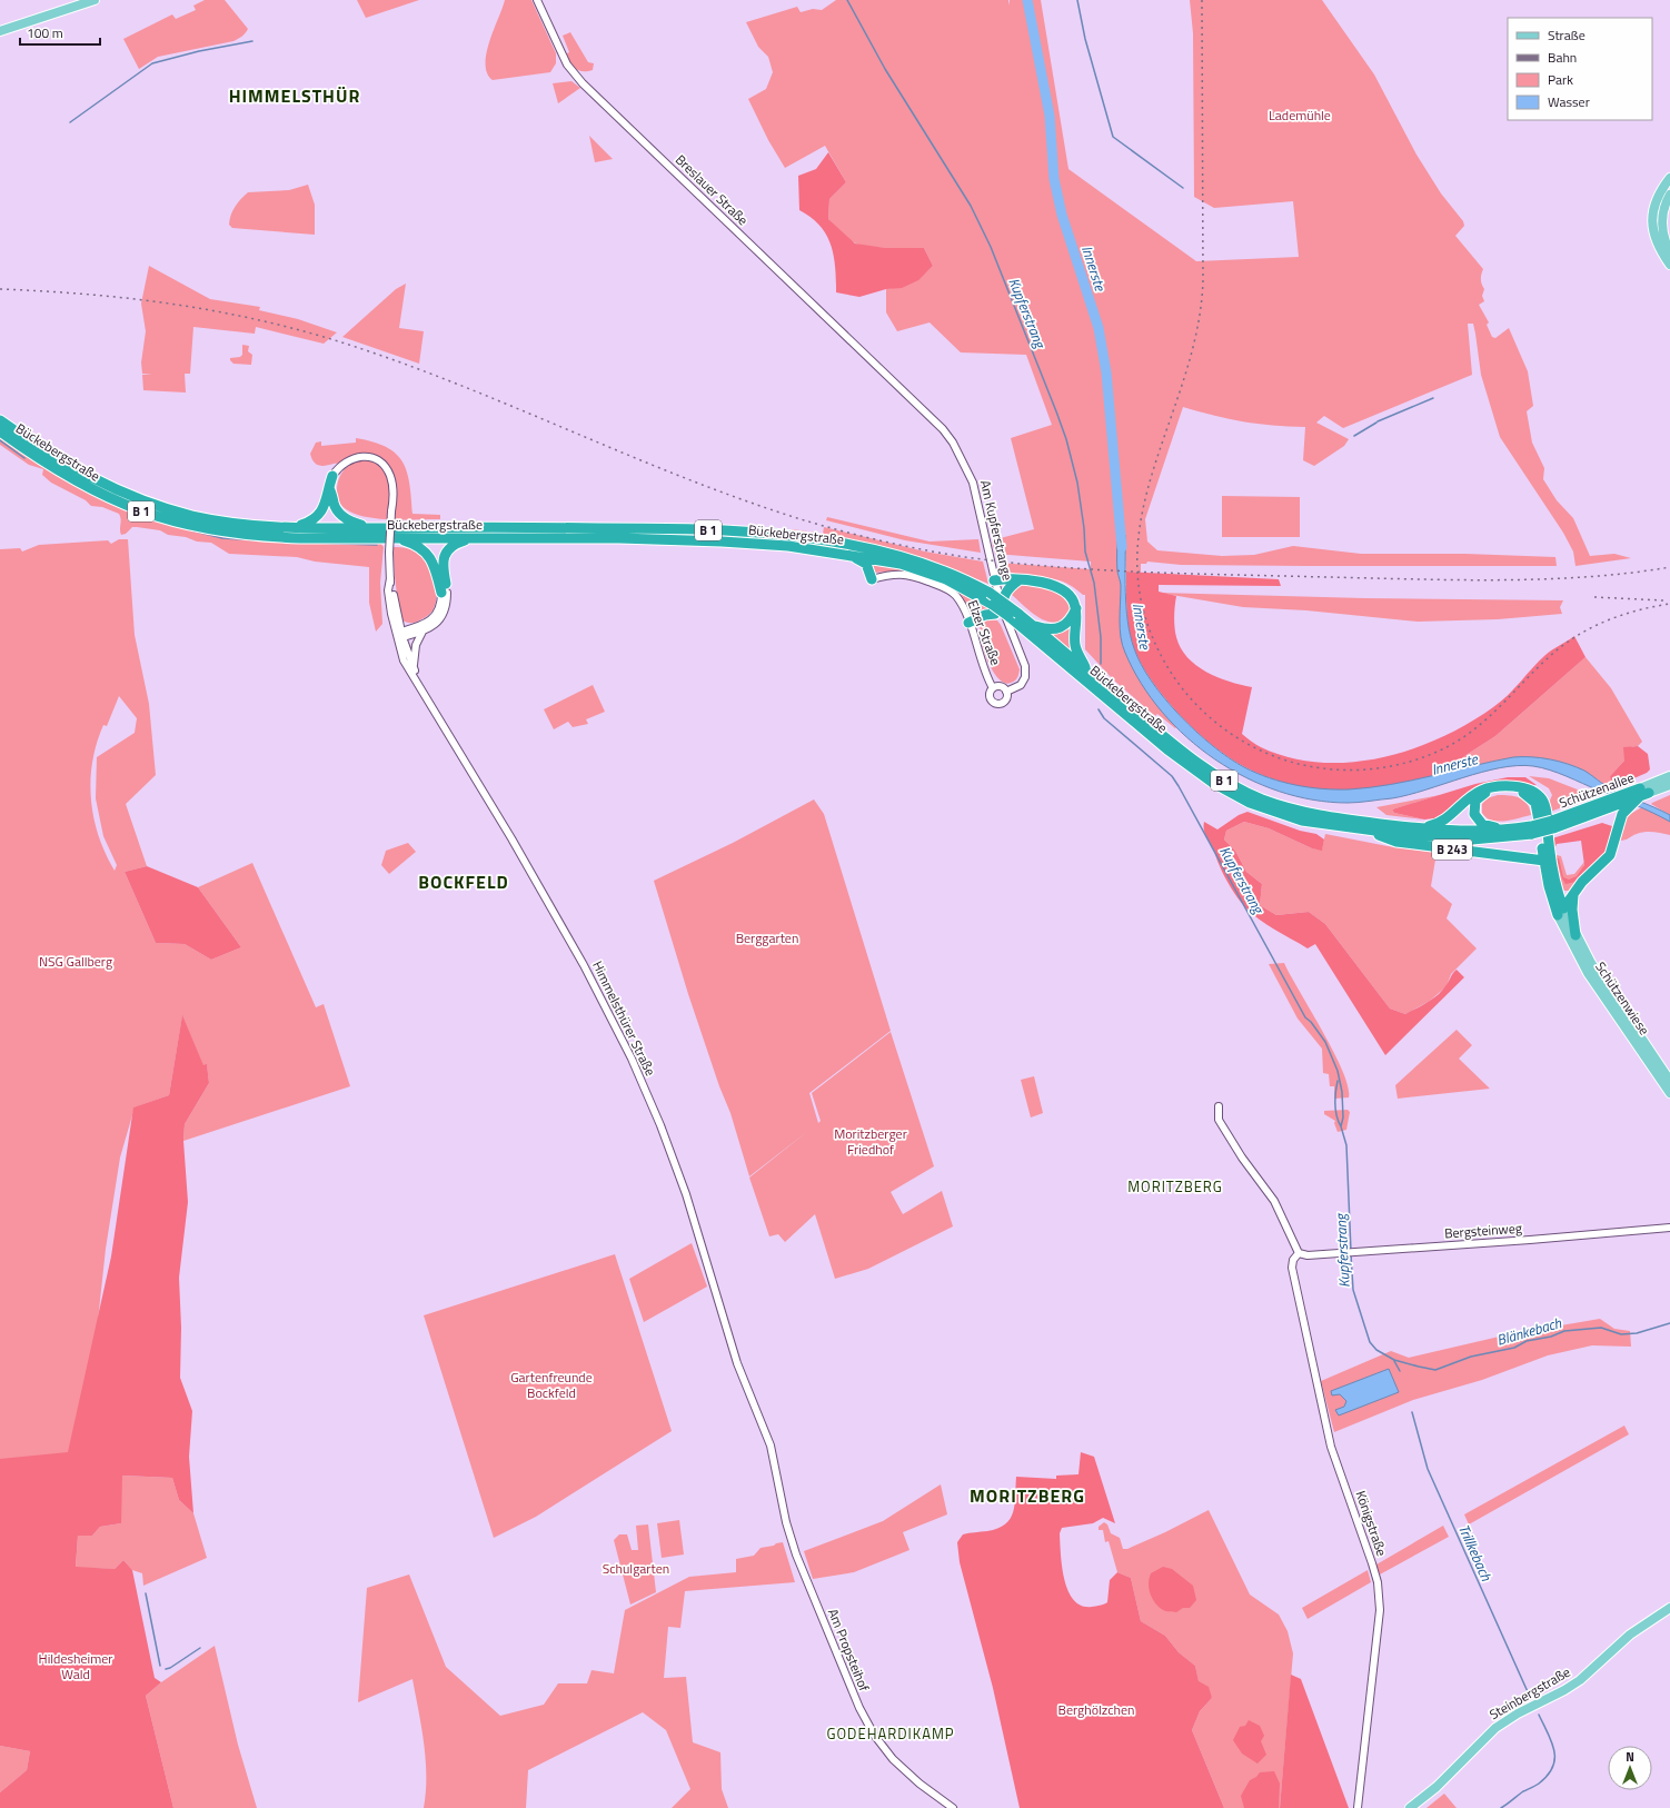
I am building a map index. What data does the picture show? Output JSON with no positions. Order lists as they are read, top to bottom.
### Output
{
  "streets": {
    "highway": [
      "Bückebergstraße",
      "B 1",
      "Schützenallee",
      "B 243"
    ],
    "main road": ["Schützenwiese", "Steinbergstraße"],
    "street": [
      "Breslauer Straße",
      "Am Kupferstrange",
      "Elzer Straße",
      "Himmelsthürer Straße",
      "Bergsteinweg",
      "Königstraße",
      "Am Propsteihof"
    ]
  },
  "crossings": [
    ["Breslauer Straße", "Am Kupferstrange"],
    ["Bückebergstraße", "Am Kupferstrange"],
    ["Bückebergstraße", "Schützenallee"],
    ["Bückebergstraße", "B 243"],
    ["Am Kupferstrange", "Elzer Straße"],
    ["B 243", "Schützenwiese"],
    ["Himmelsthürer Straße", "Am Propsteihof"],
    ["Bergsteinweg", "Königstraße"]
  ],
  "districts": [
    "HIMMELSTHÜR",
    "BOCKFELD",
    "MORITZBERG",
    "MORITZBERG",
    "GODEHARDIKAMP"
  ],
  "water": [
    "Innerste",
    "Kupferstrang",
    "Blänkebach",
    "Trillkebach"
  ],
  "parks": [
    "Lademühle",
    "Berggarten",
    "NSG Gallberg",
    "Moritzberger Friedhof",
    "Gartenfreunde Bockfeld",
    "Schulgarten",
    "Hildesheimer Wald",
    "Berghölzchen"
  ],
  "legend": [
    "Straße",
    "Bahn",
    "Park",
    "Wasser"
  ],
  "scale_bar": "100 m",
  "north": "top"
}
